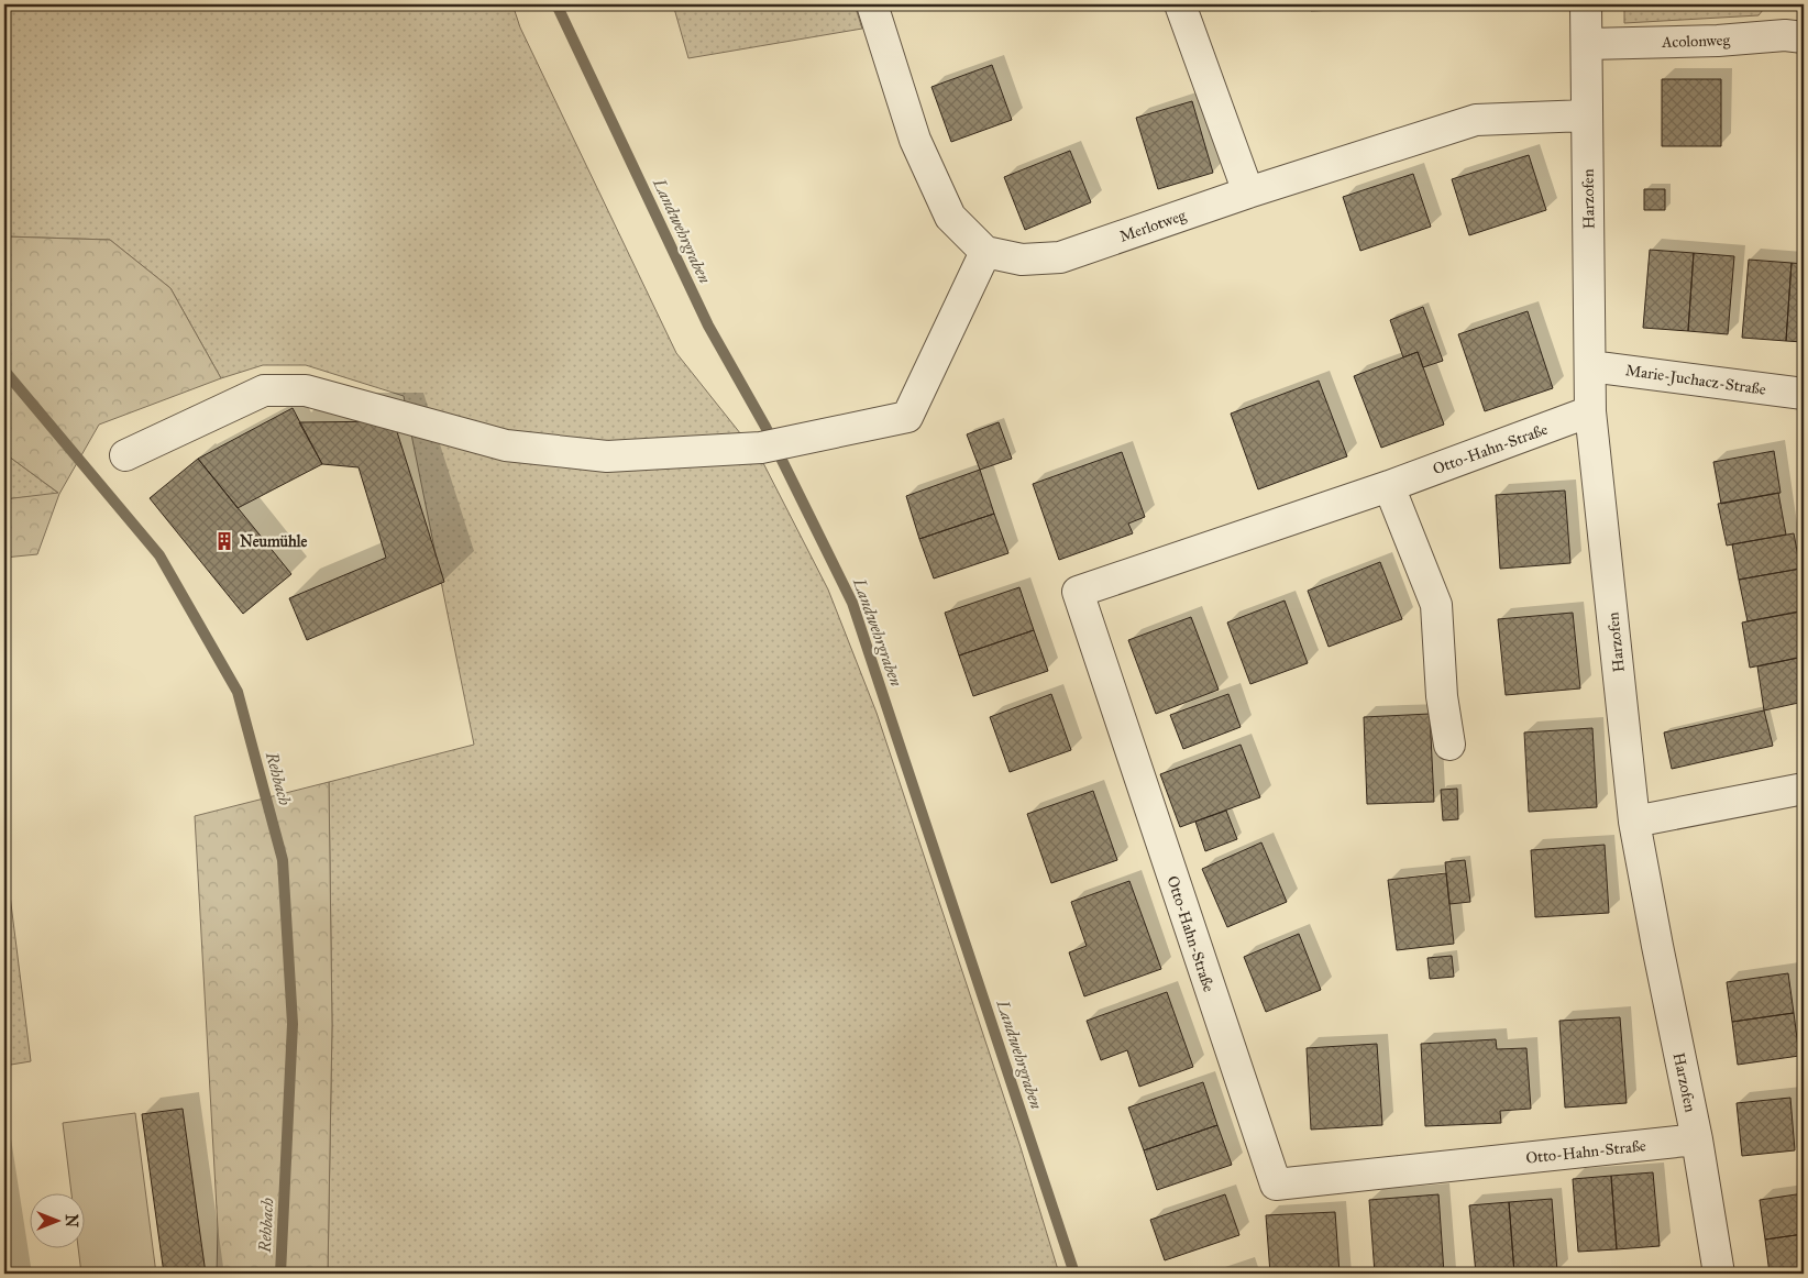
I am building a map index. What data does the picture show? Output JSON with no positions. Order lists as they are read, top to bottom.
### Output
{
  "streets": {
    "street": [
      "Acolonweg",
      "Harzofen",
      "Merlotweg",
      "Marie-Juchacz-Straße",
      "Otto-Hahn-Straße"
    ]
  },
  "crossings": [
    ["Acolonweg", "Harzofen"],
    ["Harzofen", "Merlotweg"],
    ["Harzofen", "Marie-Juchacz-Straße"],
    ["Harzofen", "Otto-Hahn-Straße"]
  ],
  "water": ["Landwehrgraben", "Rehbach"],
  "places": {
    "building": ["Neumühle"]
  },
  "north": "right"
}
